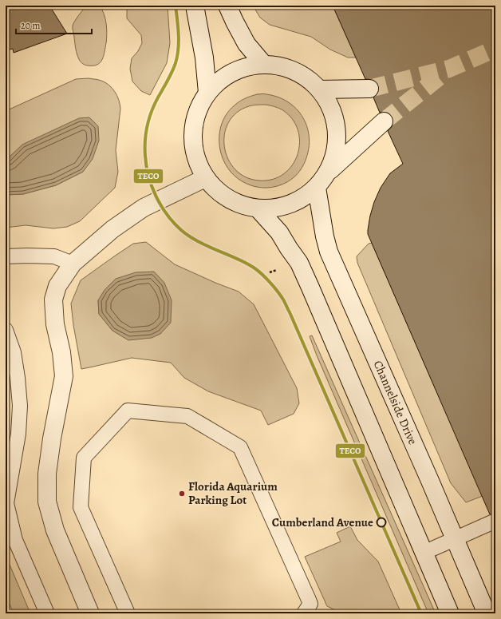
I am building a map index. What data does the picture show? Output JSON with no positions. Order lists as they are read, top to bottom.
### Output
{
  "streets": {
    "main road": ["Channelside Drive"]
  },
  "places": ["Florida Aquarium Parking Lot", "Cumberland Avenue"],
  "lines": ["transit line TECO"],
  "scale_bar": "20 m"
}
